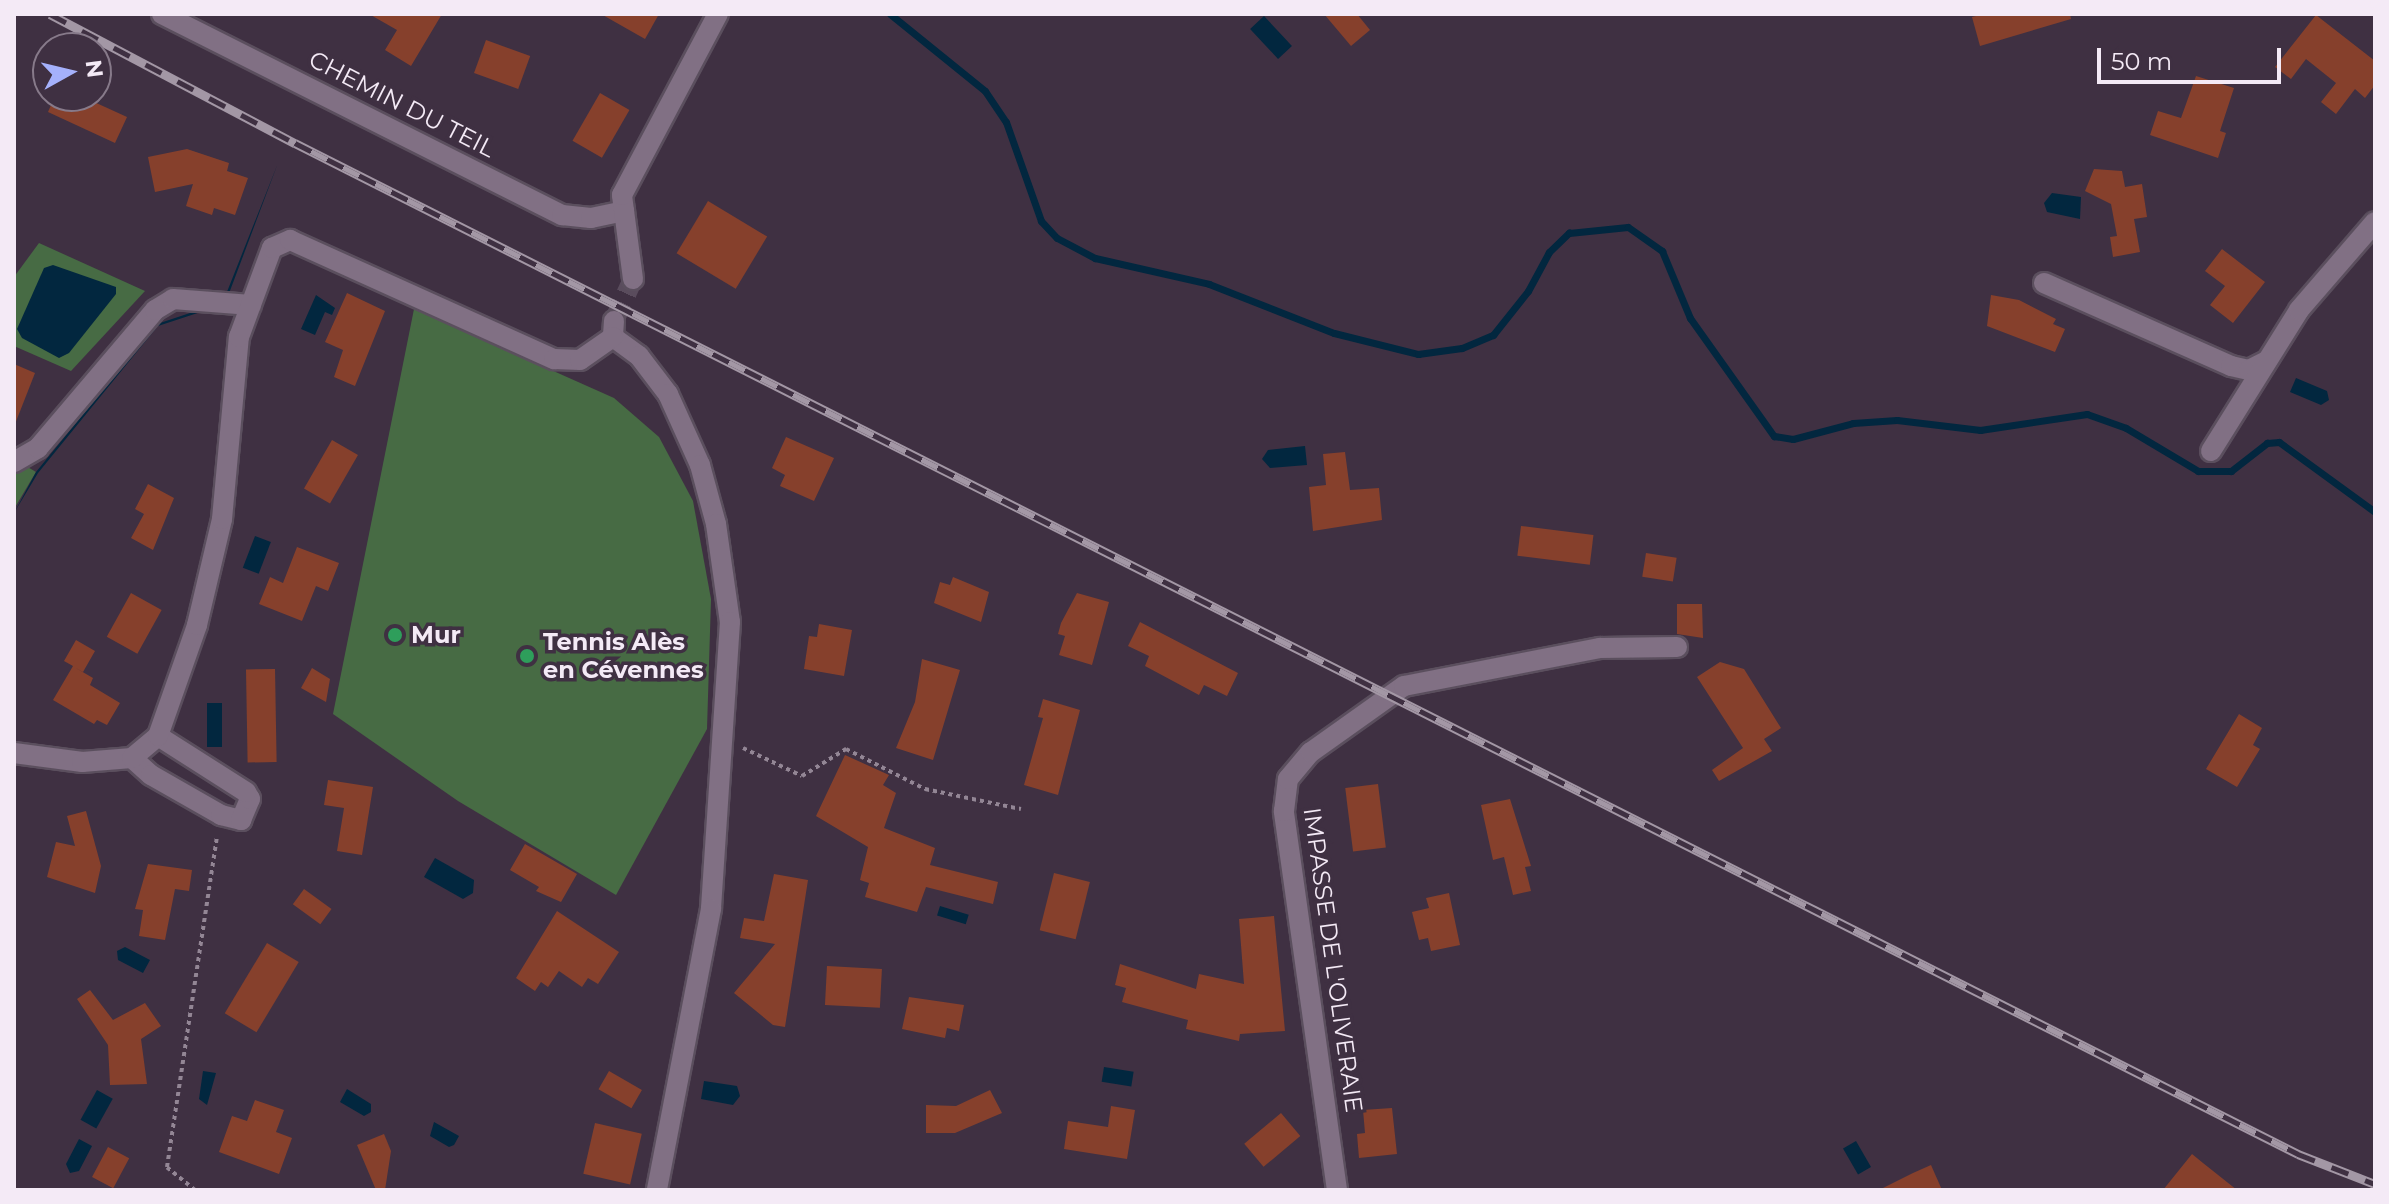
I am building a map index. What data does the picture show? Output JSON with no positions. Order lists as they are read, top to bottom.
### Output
{
  "streets": {
    "street": ["CHEMIN DU TEIL", "IMPASSE DE L'OLIVERAIE"]
  },
  "places": ["Mur", "Tennis Alès en Cévennes"],
  "scale_bar": "50 m",
  "north": "right"
}
